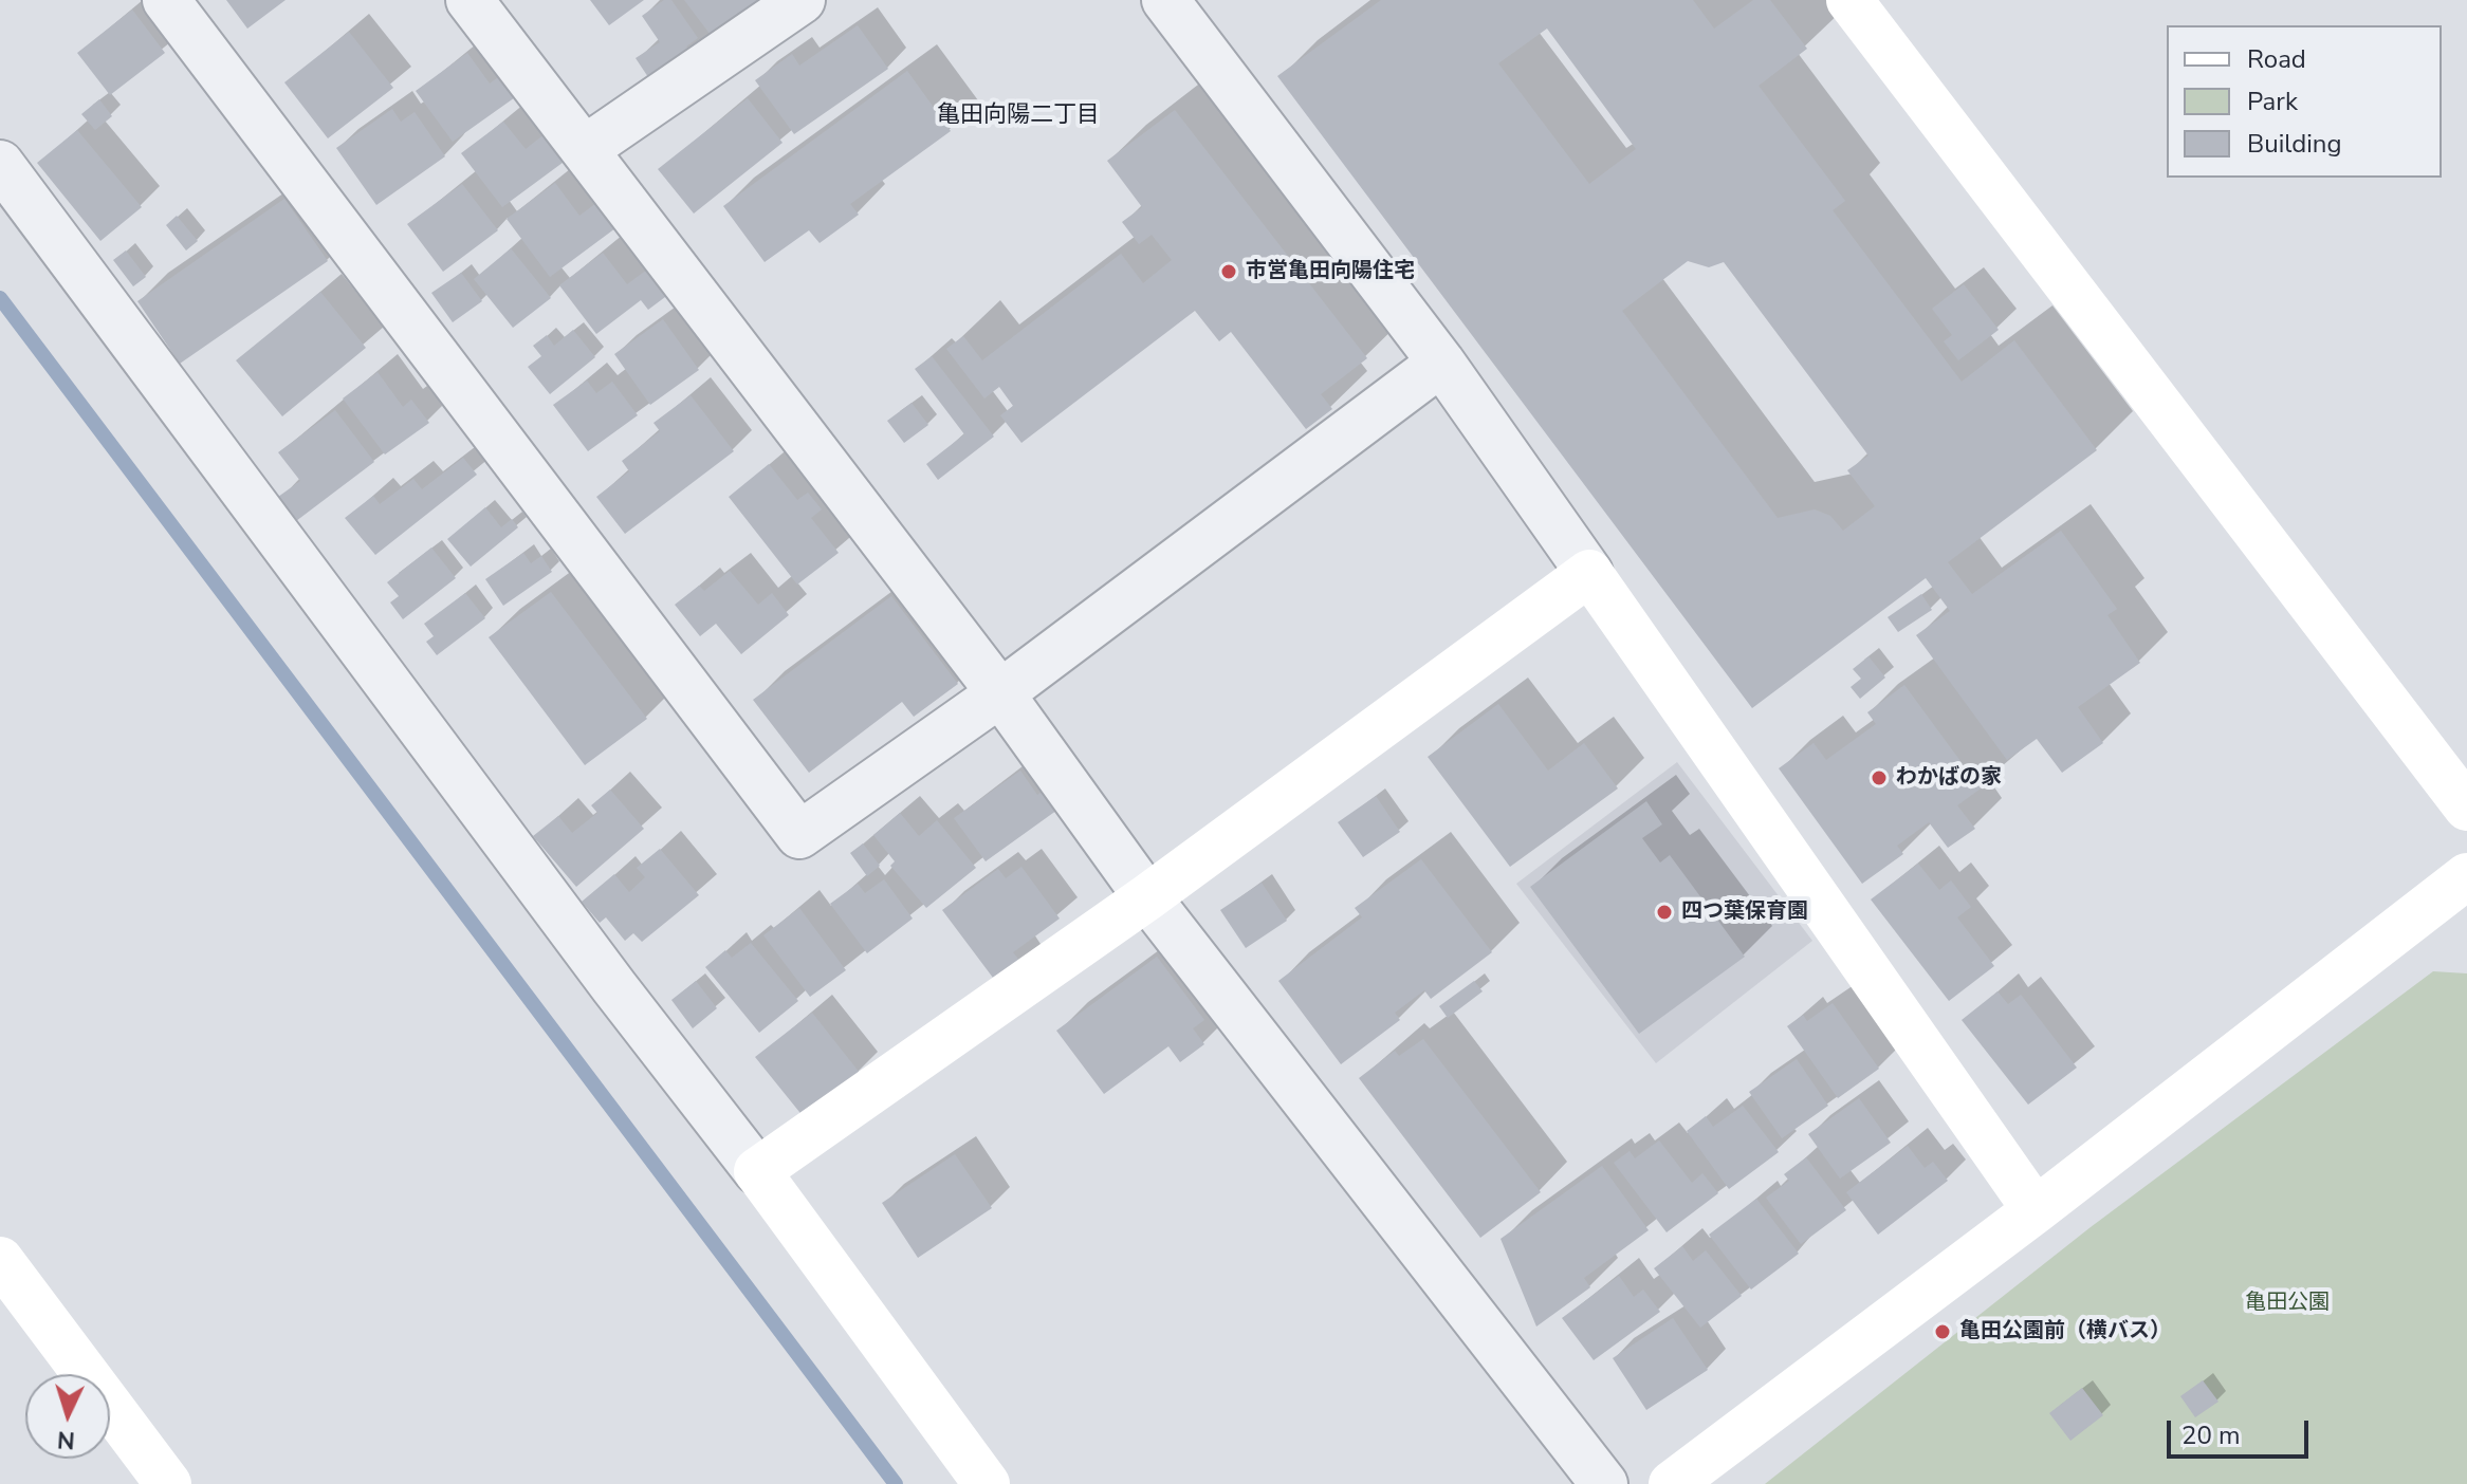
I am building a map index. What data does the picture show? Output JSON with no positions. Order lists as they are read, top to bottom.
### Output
{
  "districts": ["亀田向陽二丁目"],
  "parks": ["亀田公園"],
  "places": [
    "市営亀田向陽住宅",
    "わかばの家",
    "四つ葉保育園",
    "亀田公園前（横バス）"
  ],
  "legend": ["Road", "Park", "Building"],
  "scale_bar": "20 m",
  "north": "bottom"
}
